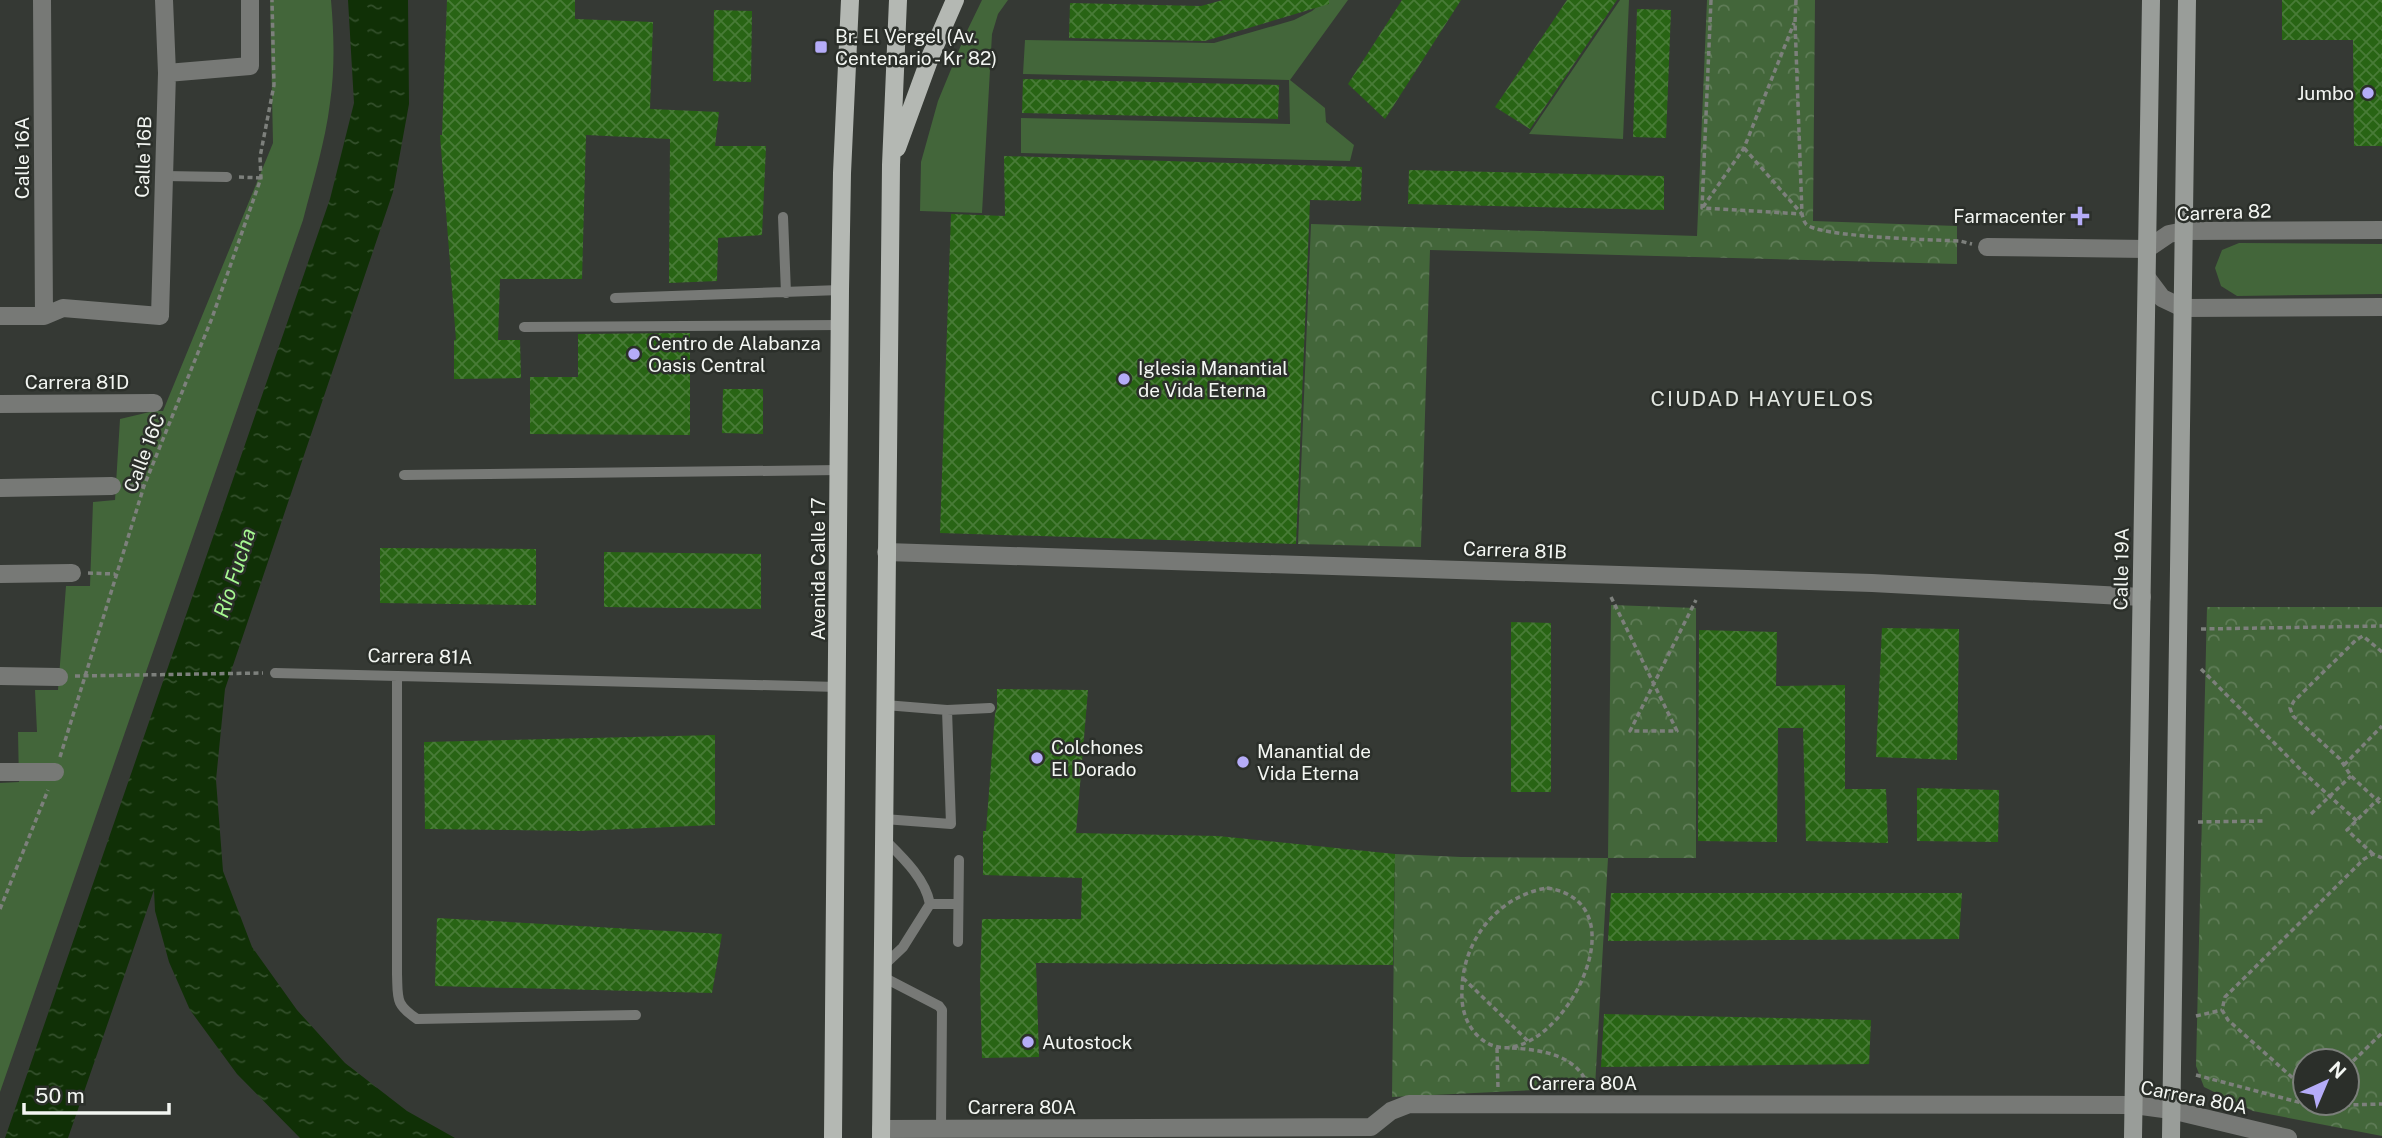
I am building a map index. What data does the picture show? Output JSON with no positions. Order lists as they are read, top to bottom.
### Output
{
  "streets": {
    "main road": ["Avenida Calle 17"],
    "street": [
      "Calle 16B",
      "Calle 16A",
      "Carrera 82",
      "Carrera 81D",
      "Carrera 81B",
      "Calle 19A",
      "Carrera 80A"
    ],
    "lane": ["Carrera 81A"],
    "path": ["Calle 16C"]
  },
  "crossings": [
    ["Calle 16B", "Calle 16A"],
    ["Carrera 82", "Calle 19A"],
    ["Carrera 81B", "Calle 19A"],
    ["Avenida Calle 17", "Carrera 81A"],
    ["Calle 19A", "Carrera 80A"]
  ],
  "districts": ["CIUDAD HAYUELOS"],
  "water": ["Río Fucha"],
  "places": {
    "transit": ["Br. El Vergel (Av. Centenario - Kr 82)"],
    "other": [
      "Jumbo",
      "Centro de Alabanza Oasis Central",
      "Iglesia Manantial de Vida Eterna",
      "Colchones El Dorado",
      "Manantial de Vida Eterna",
      "Autostock"
    ],
    "health": ["Farmacenter"]
  },
  "scale_bar": "50 m",
  "north": "top right"
}
